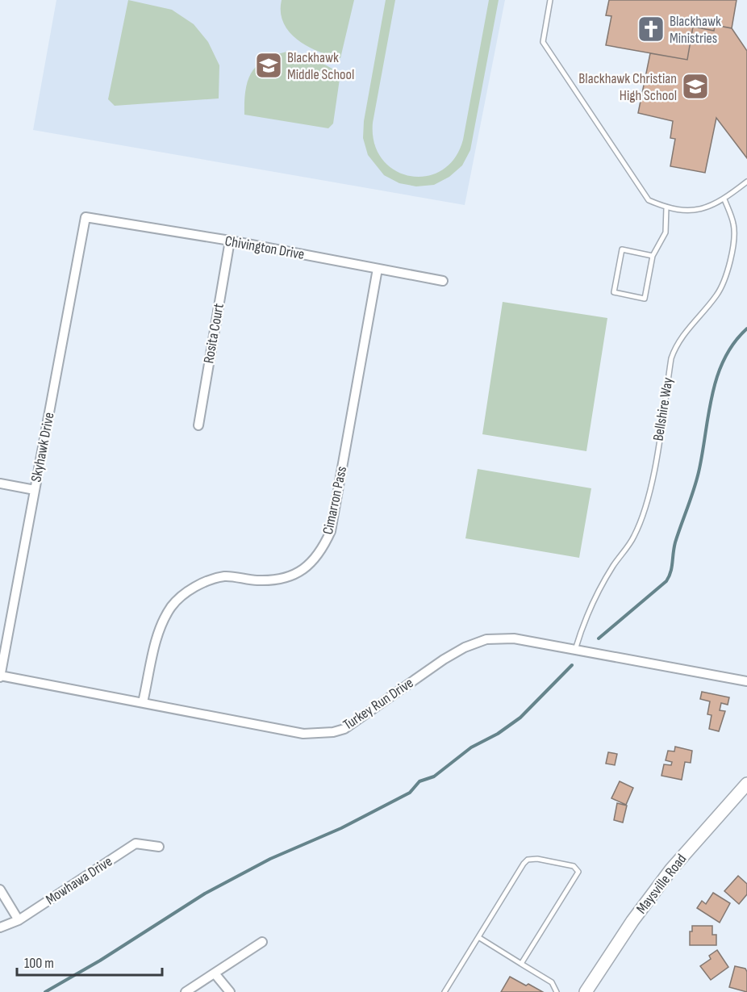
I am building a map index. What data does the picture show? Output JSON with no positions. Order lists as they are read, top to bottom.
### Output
{
  "streets": {
    "main road": ["Maysville Road"],
    "street": [
      "Chivington Drive",
      "Rosita Court",
      "Skyhawk Drive",
      "Cimarron Pass",
      "Turkey Run Drive",
      "Mowhawa Drive"
    ],
    "lane": ["Bellshire Way"]
  },
  "crossings": [
    ["Chivington Drive", "Rosita Court"],
    ["Chivington Drive", "Skyhawk Drive"],
    ["Chivington Drive", "Cimarron Pass"],
    ["Bellshire Way", "Turkey Run Drive"],
    ["Skyhawk Drive", "Turkey Run Drive"],
    ["Cimarron Pass", "Turkey Run Drive"]
  ],
  "places": {
    "church": ["Blackhawk Ministries"],
    "school or university": ["Blackhawk Middle School", "Blackhawk Christian High School"]
  },
  "scale_bar": "100 m"
}
